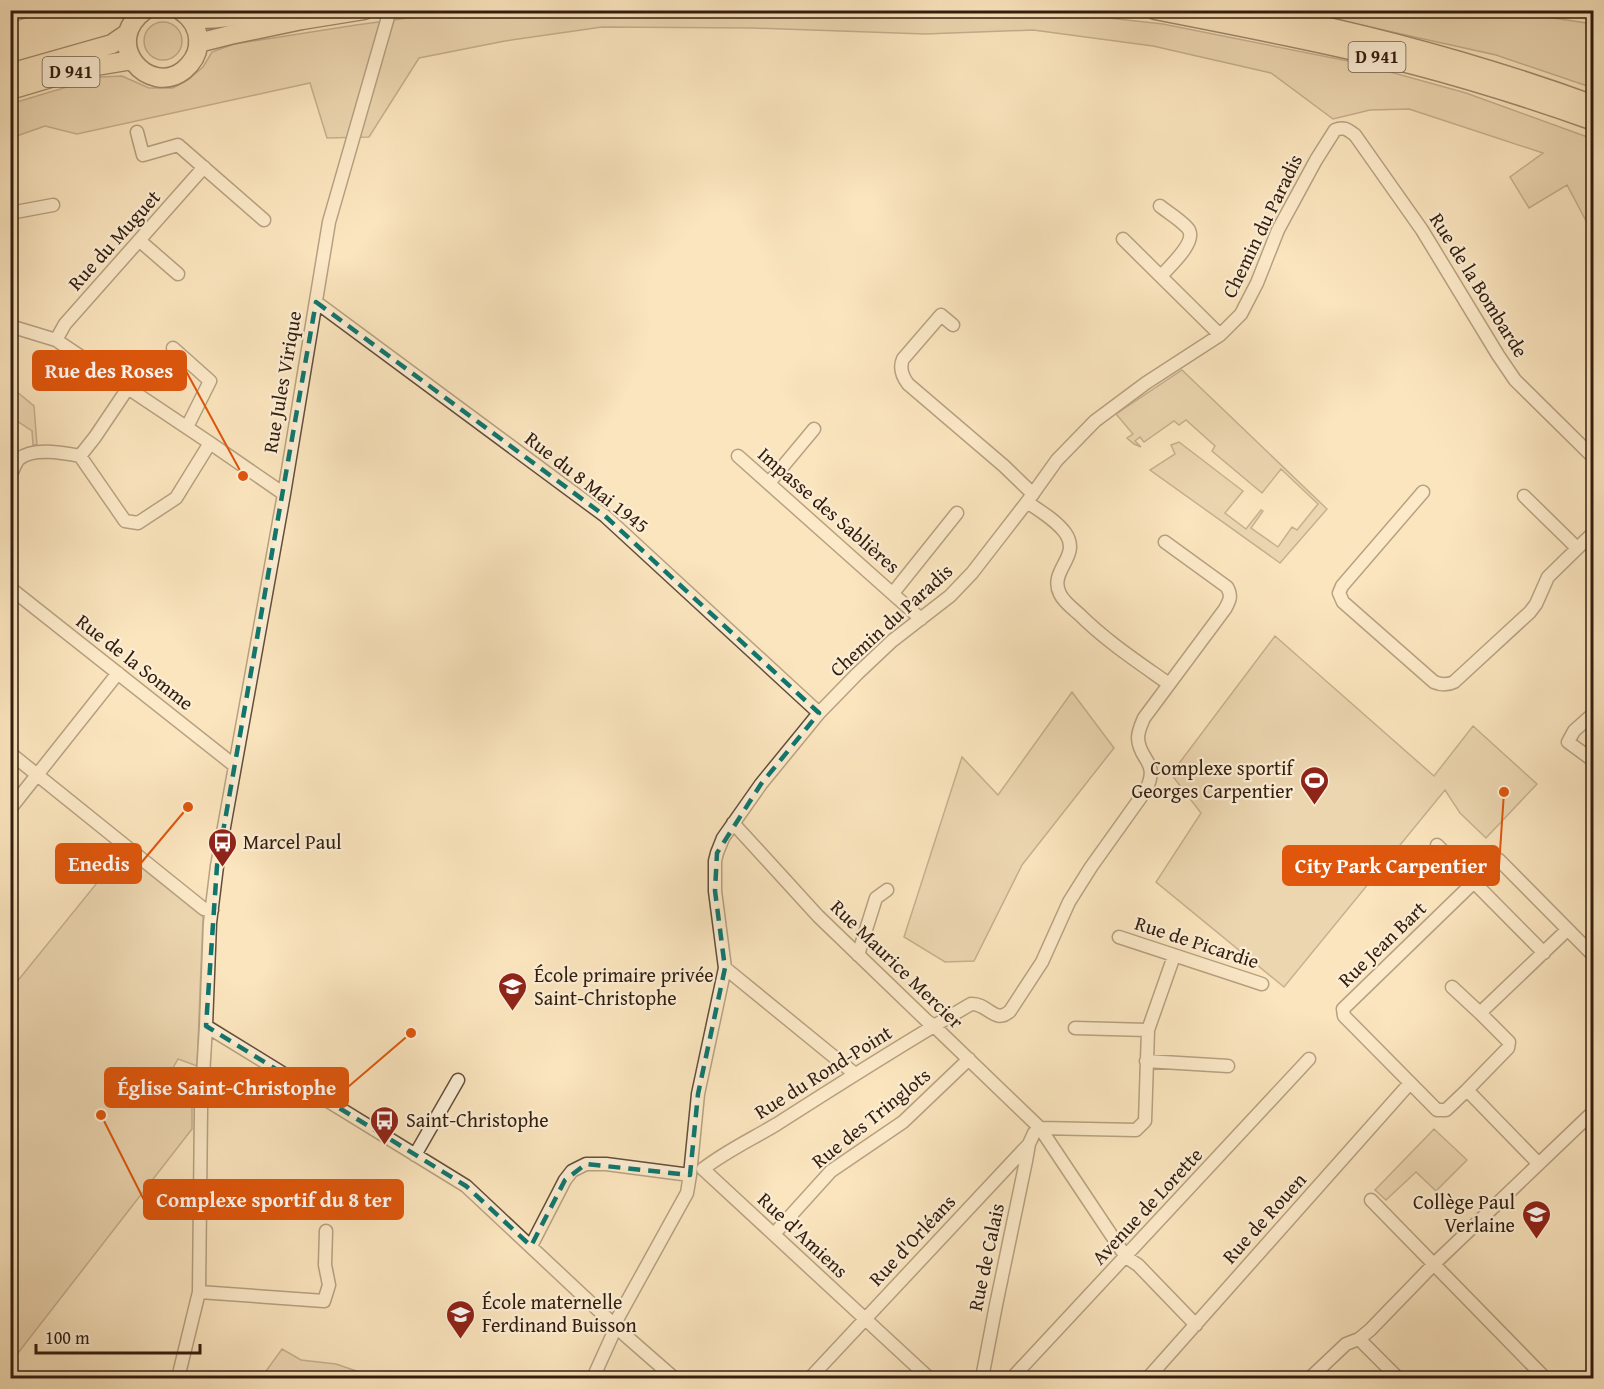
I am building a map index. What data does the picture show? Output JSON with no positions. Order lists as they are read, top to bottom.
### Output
{
  "streets": {
    "highway": ["D 941"],
    "street": [
      "Chemin du Paradis",
      "Rue du Muguet",
      "Rue de la Bombarde",
      "Rue Jules Virique",
      "Rue du 8 Mai 1945",
      "Impasse des Sablières",
      "Rue de la Somme",
      "Rue de Picardie",
      "Rue Jean Bart",
      "Rue Maurice Mercier",
      "Rue du Rond-Point",
      "Rue des Tringlots",
      "Avenue de Lorette",
      "Rue de Rouen",
      "Rue d'Amiens",
      "Rue d'Orléans",
      "Rue de Calais"
    ]
  },
  "crossings": [
    ["Chemin du Paradis", "Rue de la Bombarde"],
    ["Chemin du Paradis", "Rue du 8 Mai 1945"],
    ["Chemin du Paradis", "Impasse des Sablières"],
    ["Chemin du Paradis", "Rue Maurice Mercier"],
    ["Chemin du Paradis", "Rue du Rond-Point"],
    ["Chemin du Paradis", "Rue d'Amiens"],
    ["Rue Jules Virique", "Rue du 8 Mai 1945"],
    ["Rue Jules Virique", "Rue de la Somme"],
    ["Rue Jean Bart", "Rue de Rouen"],
    ["Rue Maurice Mercier", "Rue du Rond-Point"],
    ["Rue Maurice Mercier", "Rue des Tringlots"],
    ["Rue Maurice Mercier", "Avenue de Lorette"],
    ["Rue Maurice Mercier", "Rue de Rouen"],
    ["Rue Maurice Mercier", "Rue d'Orléans"],
    ["Rue du Rond-Point", "Rue d'Amiens"],
    ["Rue des Tringlots", "Rue d'Amiens"],
    ["Rue d'Amiens", "Rue d'Orléans"],
    ["Rue d'Orléans", "Rue de Calais"]
  ],
  "places": {
    "other": [
      "Rue des Roses",
      "City Park Carpentier",
      "Enedis",
      "Église Saint-Christophe",
      "Complexe sportif du 8 ter"
    ],
    "sports": ["Complexe sportif Georges Carpentier"],
    "bus stop": ["Marcel Paul", "Saint-Christophe"],
    "school or university": ["École primaire privée Saint-Christophe", "Collège Paul Verlaine", "École maternelle Ferdinand Buisson"]
  },
  "scale_bar": "100 m"
}
